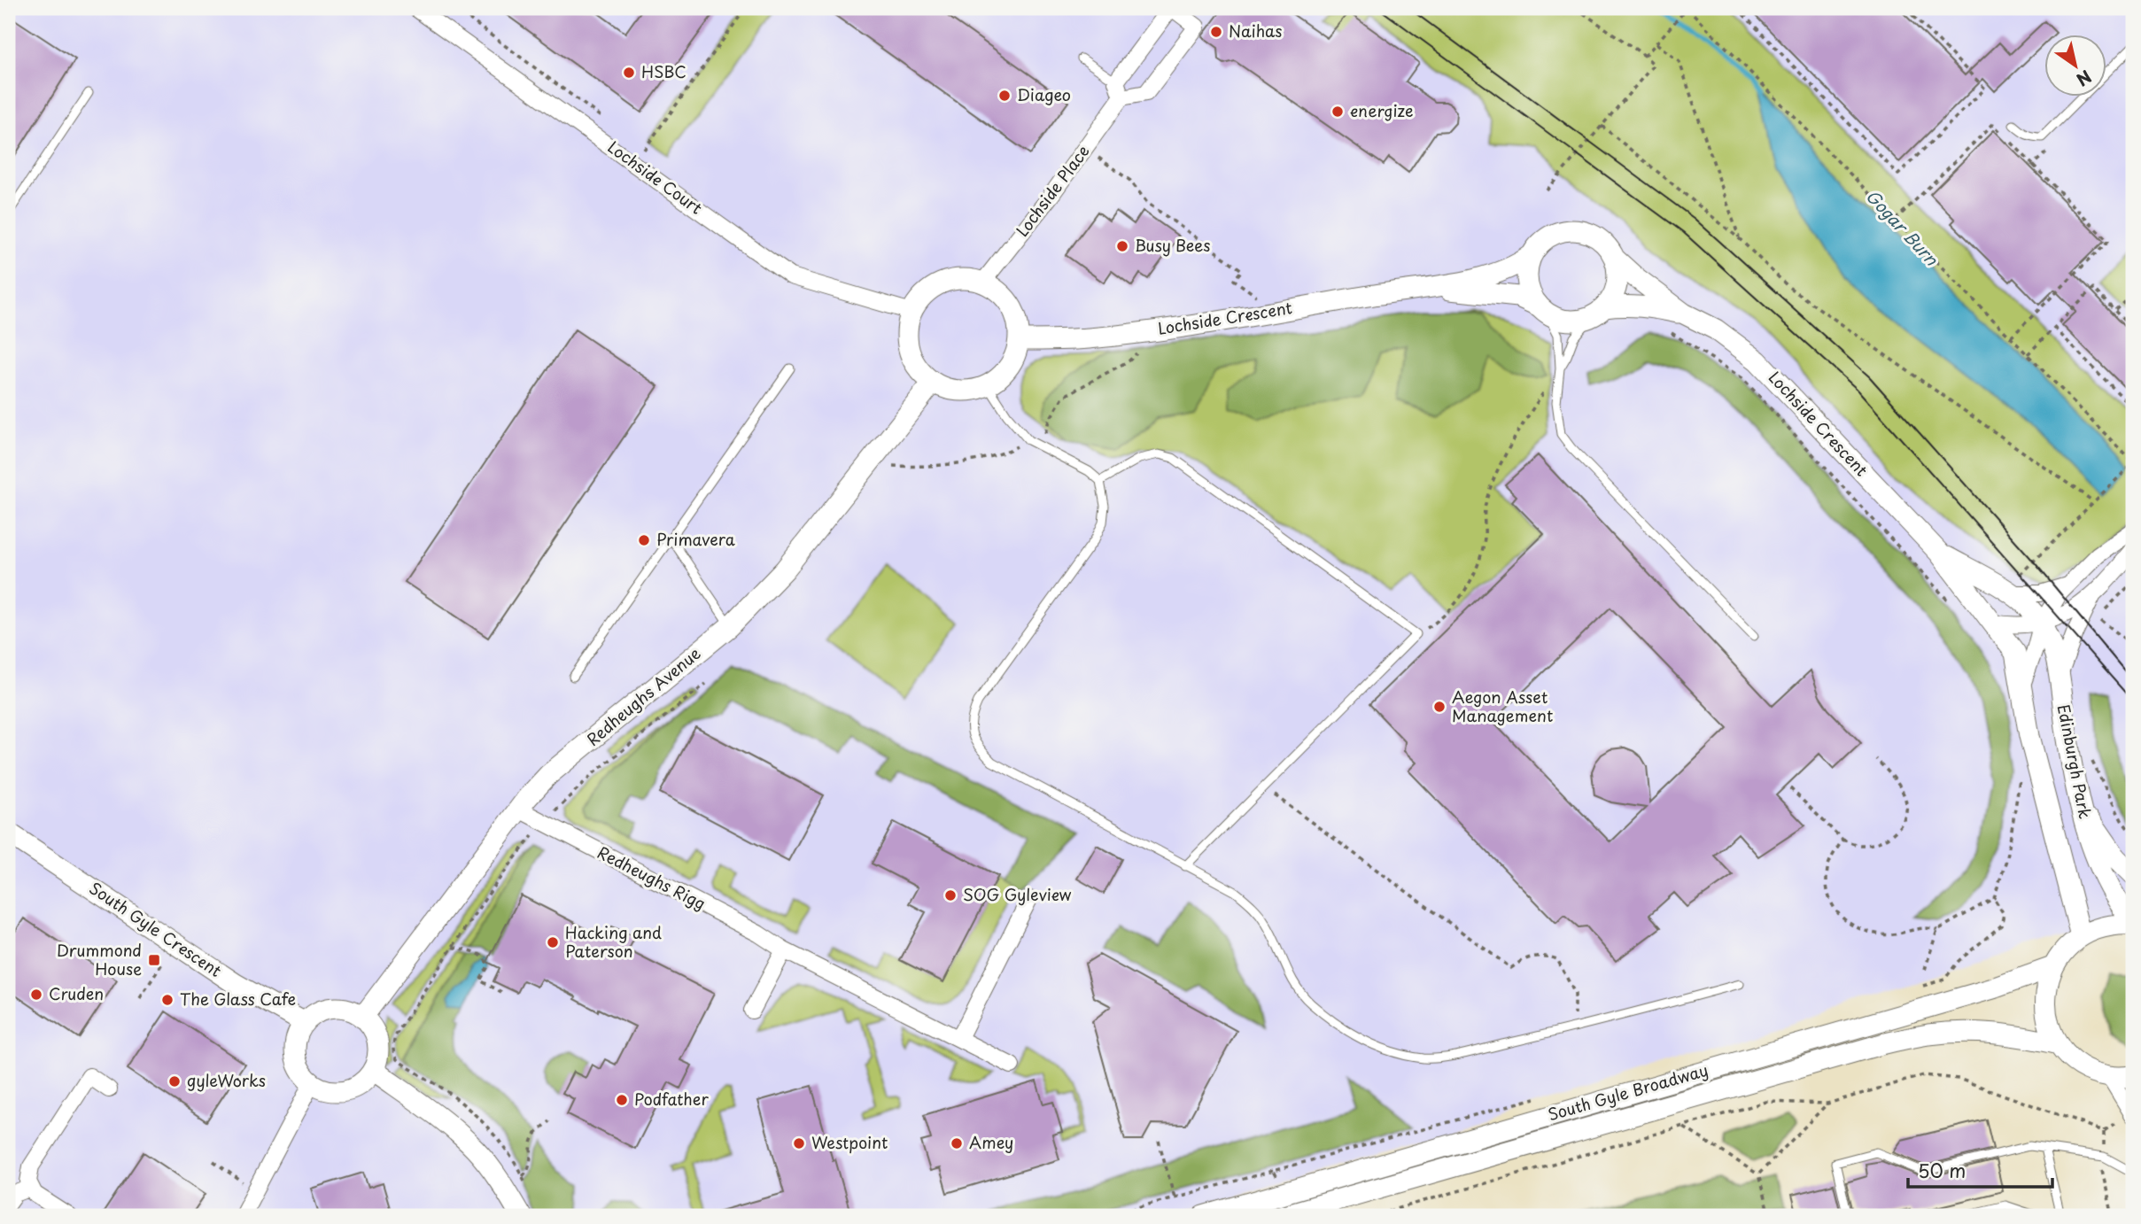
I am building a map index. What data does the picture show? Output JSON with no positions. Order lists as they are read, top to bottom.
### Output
{
  "streets": {
    "street": [
      "Lochside Court",
      "Lochside Place",
      "Lochside Crescent",
      "Redheughs Avenue",
      "Edinburgh Park",
      "Redheughs Rigg",
      "South Gyle Crescent",
      "South Gyle Broadway"
    ]
  },
  "crossings": [
    ["Lochside Court", "Lochside Place"],
    ["Lochside Court", "Lochside Crescent"],
    ["Lochside Court", "Redheughs Avenue"],
    ["Lochside Place", "Lochside Crescent"],
    ["Lochside Place", "Redheughs Avenue"],
    ["Lochside Crescent", "Redheughs Avenue"],
    ["Lochside Crescent", "Edinburgh Park"],
    ["Redheughs Avenue", "Redheughs Rigg"],
    ["Redheughs Avenue", "South Gyle Crescent"],
    ["Edinburgh Park", "South Gyle Broadway"]
  ],
  "water": ["Gogar Burn"],
  "places": {
    "other": [
      "Naihas",
      "HSBC",
      "Diageo",
      "energize",
      "Busy Bees",
      "Primavera",
      "Aegon Asset Management",
      "SOG Gyleview",
      "Hacking and Paterson",
      "Cruden",
      "The Glass Cafe",
      "gyleWorks",
      "Podfather",
      "Westpoint",
      "Amey"
    ],
    "transit": ["Drummond House"]
  },
  "scale_bar": "50 m",
  "north": "bottom right"
}
